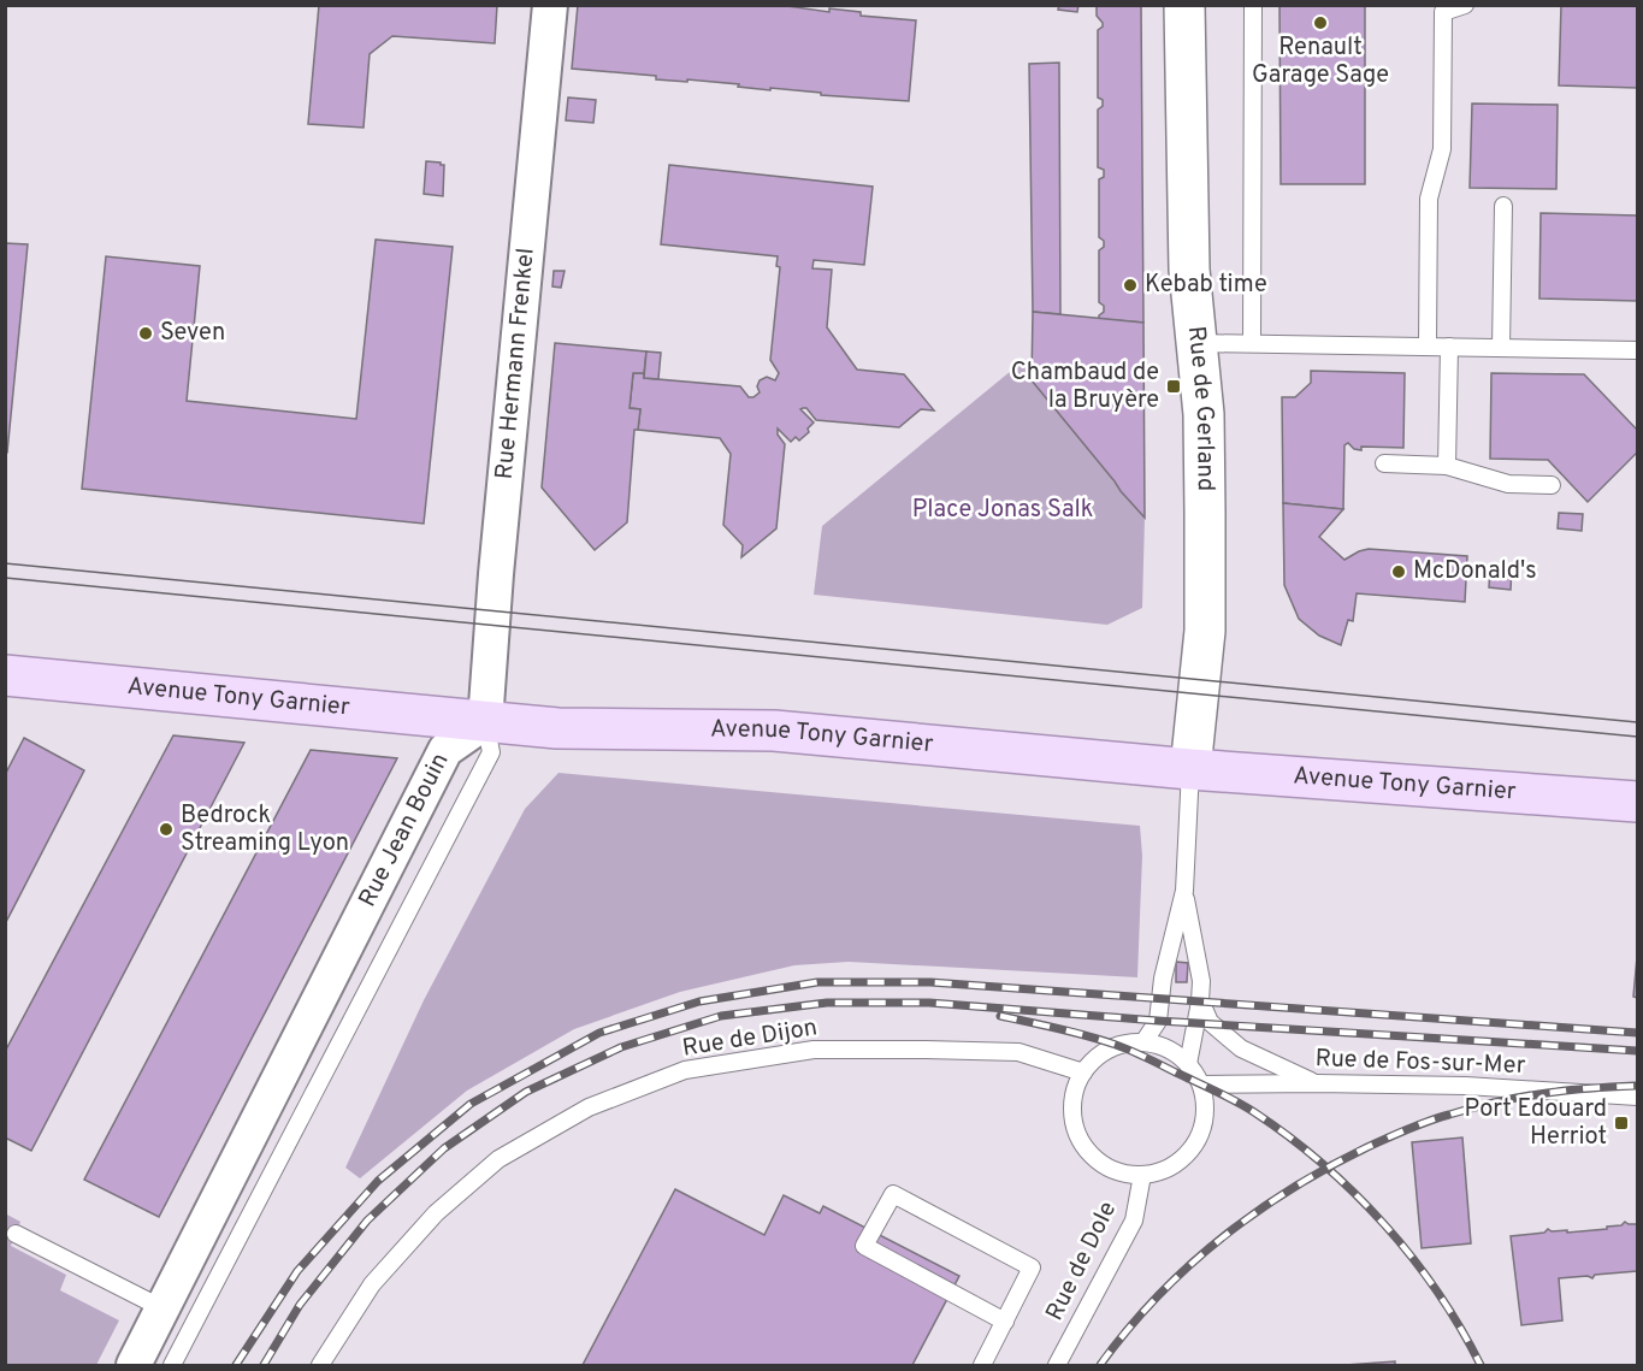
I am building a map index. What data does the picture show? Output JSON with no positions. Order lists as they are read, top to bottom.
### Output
{
  "streets": {
    "main road": ["Avenue Tony Garnier"],
    "street": ["Rue Hermann Frenkel", "Rue de Gerland", "Rue Jean Bouin"],
    "lane": ["Rue de Dijon", "Rue de Fos-sur-Mer", "Rue de Dole"]
  },
  "crossings": [
    ["Rue Hermann Frenkel", "Avenue Tony Garnier"],
    ["Rue Hermann Frenkel", "Rue Jean Bouin"],
    ["Rue de Gerland", "Avenue Tony Garnier"],
    ["Avenue Tony Garnier", "Rue Jean Bouin"],
    ["Rue de Dijon", "Rue de Fos-sur-Mer"],
    ["Rue de Dijon", "Rue de Dole"],
    ["Rue de Fos-sur-Mer", "Rue de Dole"]
  ],
  "parks": ["Place Jonas Salk"],
  "places": {
    "other": [
      "Renault Garage Sage",
      "Kebab time",
      "Seven",
      "McDonald's",
      "Bedrock Streaming Lyon"
    ],
    "transit": ["Chambaud de la Bruyère", "Port Edouard Herriot"]
  }
}
